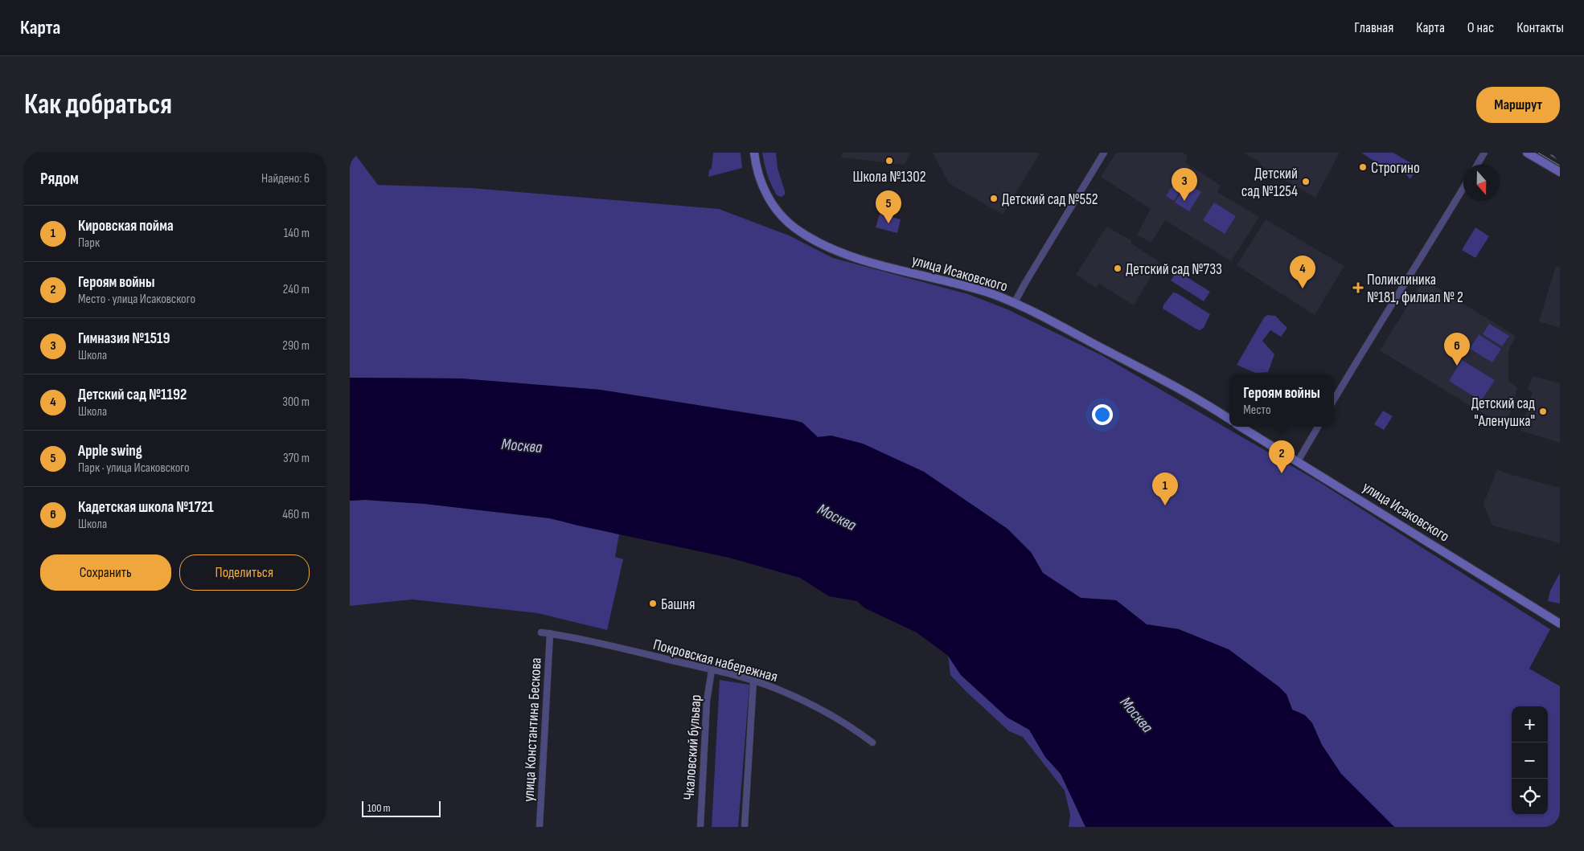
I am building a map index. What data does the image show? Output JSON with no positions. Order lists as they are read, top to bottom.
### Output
{
  "streets": {
    "street": [
      "улица Исаковского",
      "Покровская набережная",
      "улица Константина Бескова",
      "Чкаловский бульвар"
    ]
  },
  "crossings": [
    ["Покровская набережная", "улица Константина Бескова"],
    ["Покровская набережная", "Чкаловский бульвар"]
  ],
  "water": ["Москва"],
  "places": {
    "other": [
      "Школа №1302",
      "Строгино",
      "Детский сад №1254",
      "Детский сад №552",
      "Детский сад №733",
      "Детский сад \"Аленушка\"",
      "Башня"
    ],
    "health": ["Поликлиника №181, филиал № 2"]
  },
  "scale_bar": "100 m",
  "north": "bottom",
  "page": {
    "header": "Карта",
    "nav": [
      "Главная",
      "Карта",
      "О нас",
      "Контакты"
    ],
    "buttons": [
      "Маршрут",
      ["Сохранить", "Поделиться"]
    ],
    "title": "Как добраться",
    "heading": ["Рядом", "Найдено: 6"],
    "pins": [
      "3",
      "5",
      "4",
      "6",
      "2",
      "1"
    ],
    "list": [
      {
        "mark": "1",
        "name": "Кировская пойма",
        "note": "Парк",
        "value": "140 m"
      },
      {
        "mark": "2",
        "name": "Героям войны",
        "note": "Место · улица Исаковского",
        "value": "240 m"
      },
      {
        "mark": "3",
        "name": "Гимназия №1519",
        "note": "Школа",
        "value": "290 m"
      },
      {
        "mark": "4",
        "name": "Детский сад №1192",
        "note": "Школа",
        "value": "300 m"
      },
      {
        "mark": "5",
        "name": "Apple swing",
        "note": "Парк · улица Исаковского",
        "value": "370 m"
      },
      {
        "mark": "6",
        "name": "Кадетская школа №1721",
        "note": "Школа",
        "value": "460 m"
      }
    ],
    "popup": ["Героям войны", "Место"],
    "map_buttons": ["+", "−"],
    "scale": "100 m"
  }
}
